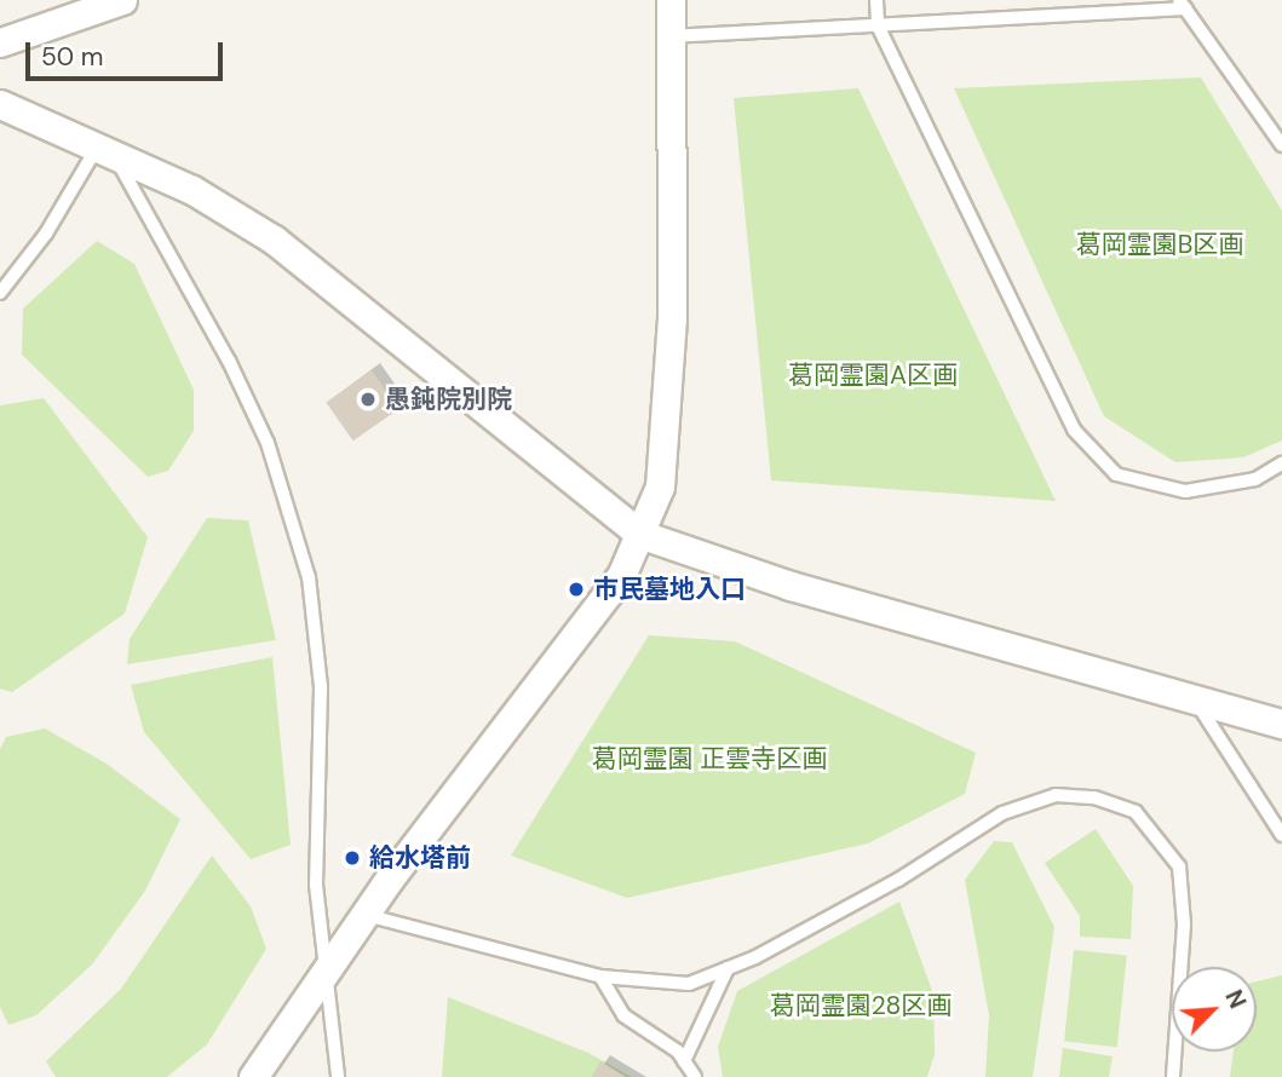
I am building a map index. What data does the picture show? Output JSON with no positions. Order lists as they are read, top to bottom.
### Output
{
  "parks": [
    "葛岡霊園B区画",
    "葛岡霊園A区画",
    "葛岡霊園 正雲寺区画",
    "葛岡霊園28区画"
  ],
  "places": ["愚鈍院別院", "市民墓地入口", "給水塔前"],
  "scale_bar": "50 m",
  "north": "top right"
}
